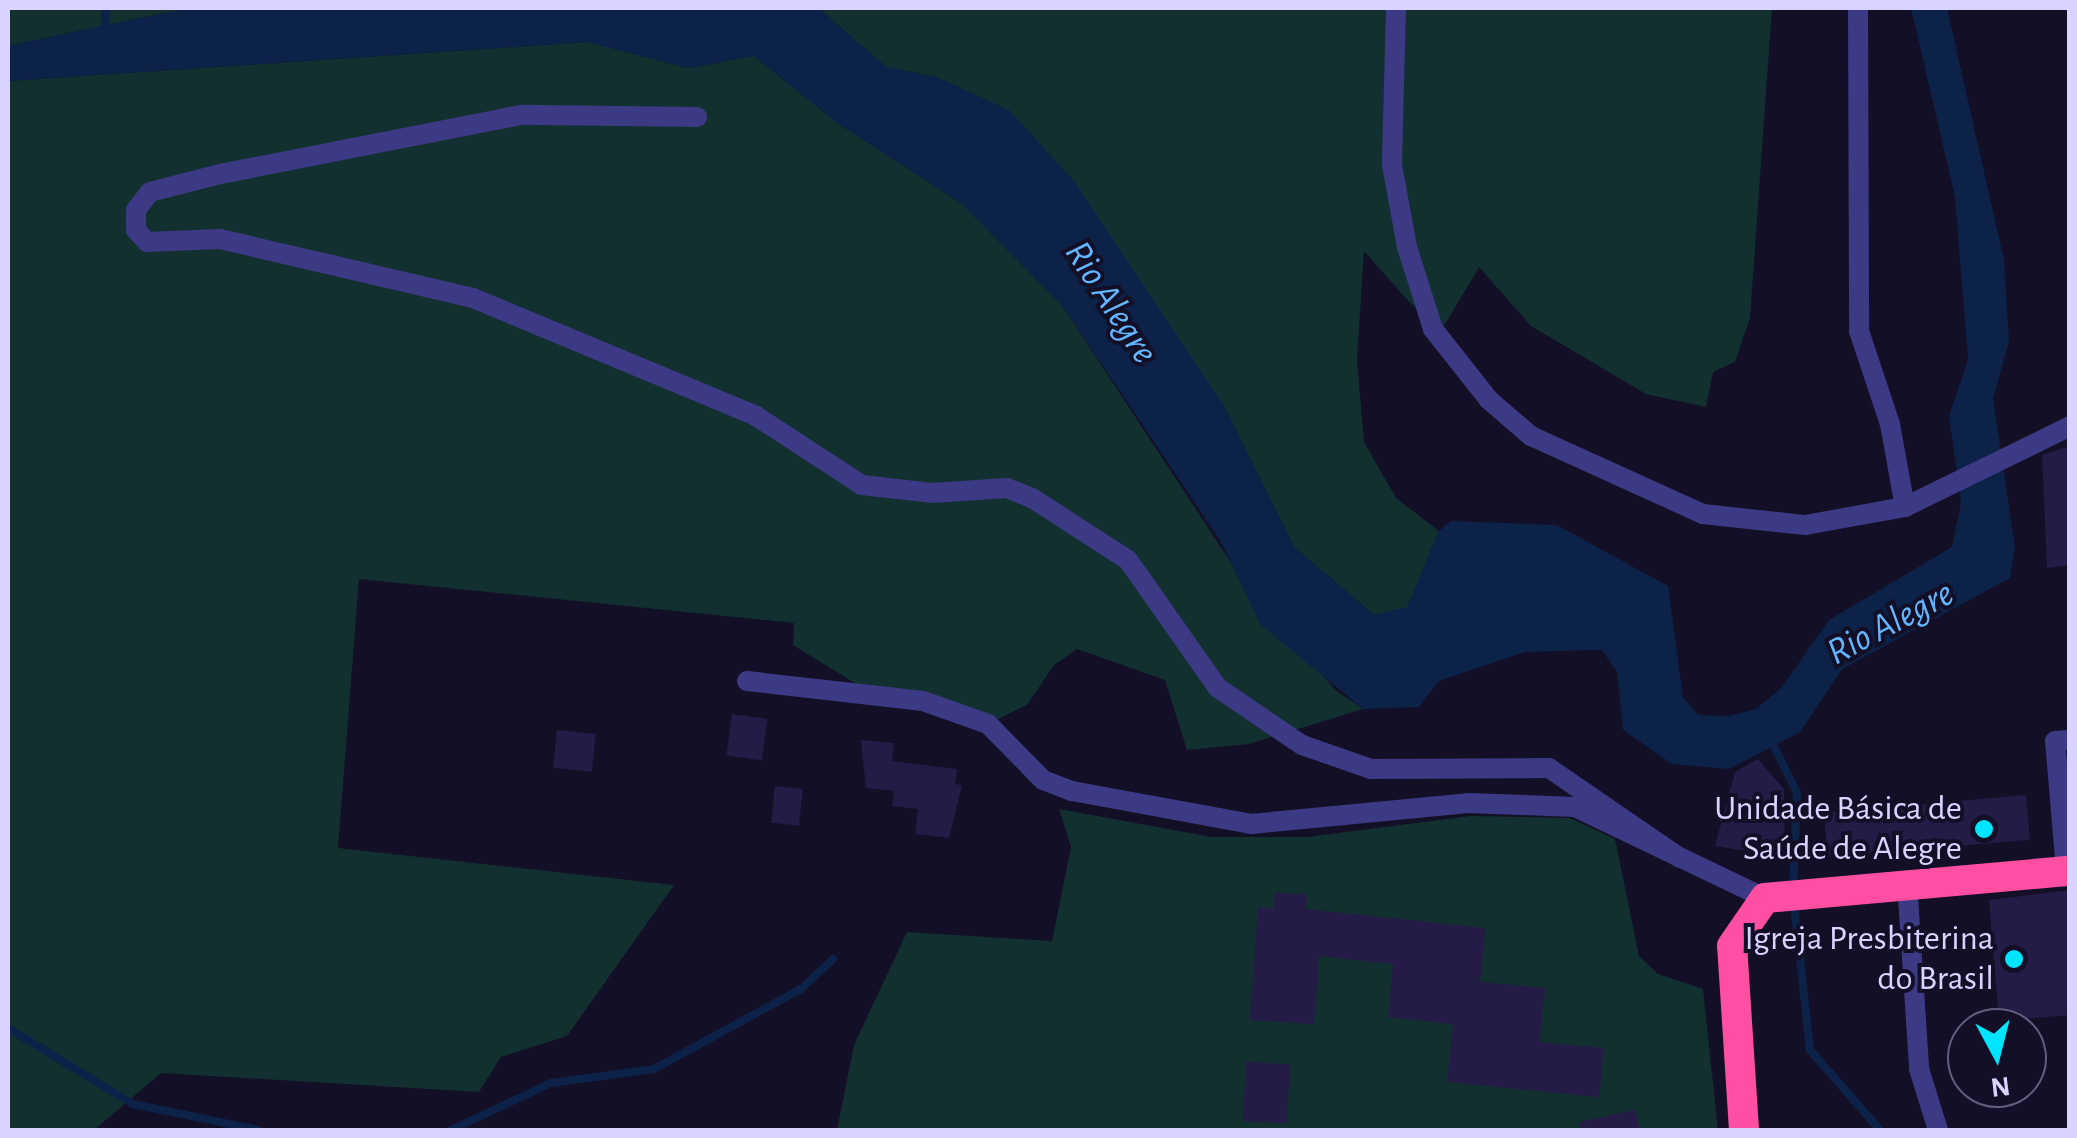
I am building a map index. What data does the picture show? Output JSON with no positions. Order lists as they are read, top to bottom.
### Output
{
  "water": ["Rio Alegre"],
  "places": ["Unidade Básica de Saúde de Alegre", "Igreja Presbiterina do Brasil"],
  "north": "bottom"
}
